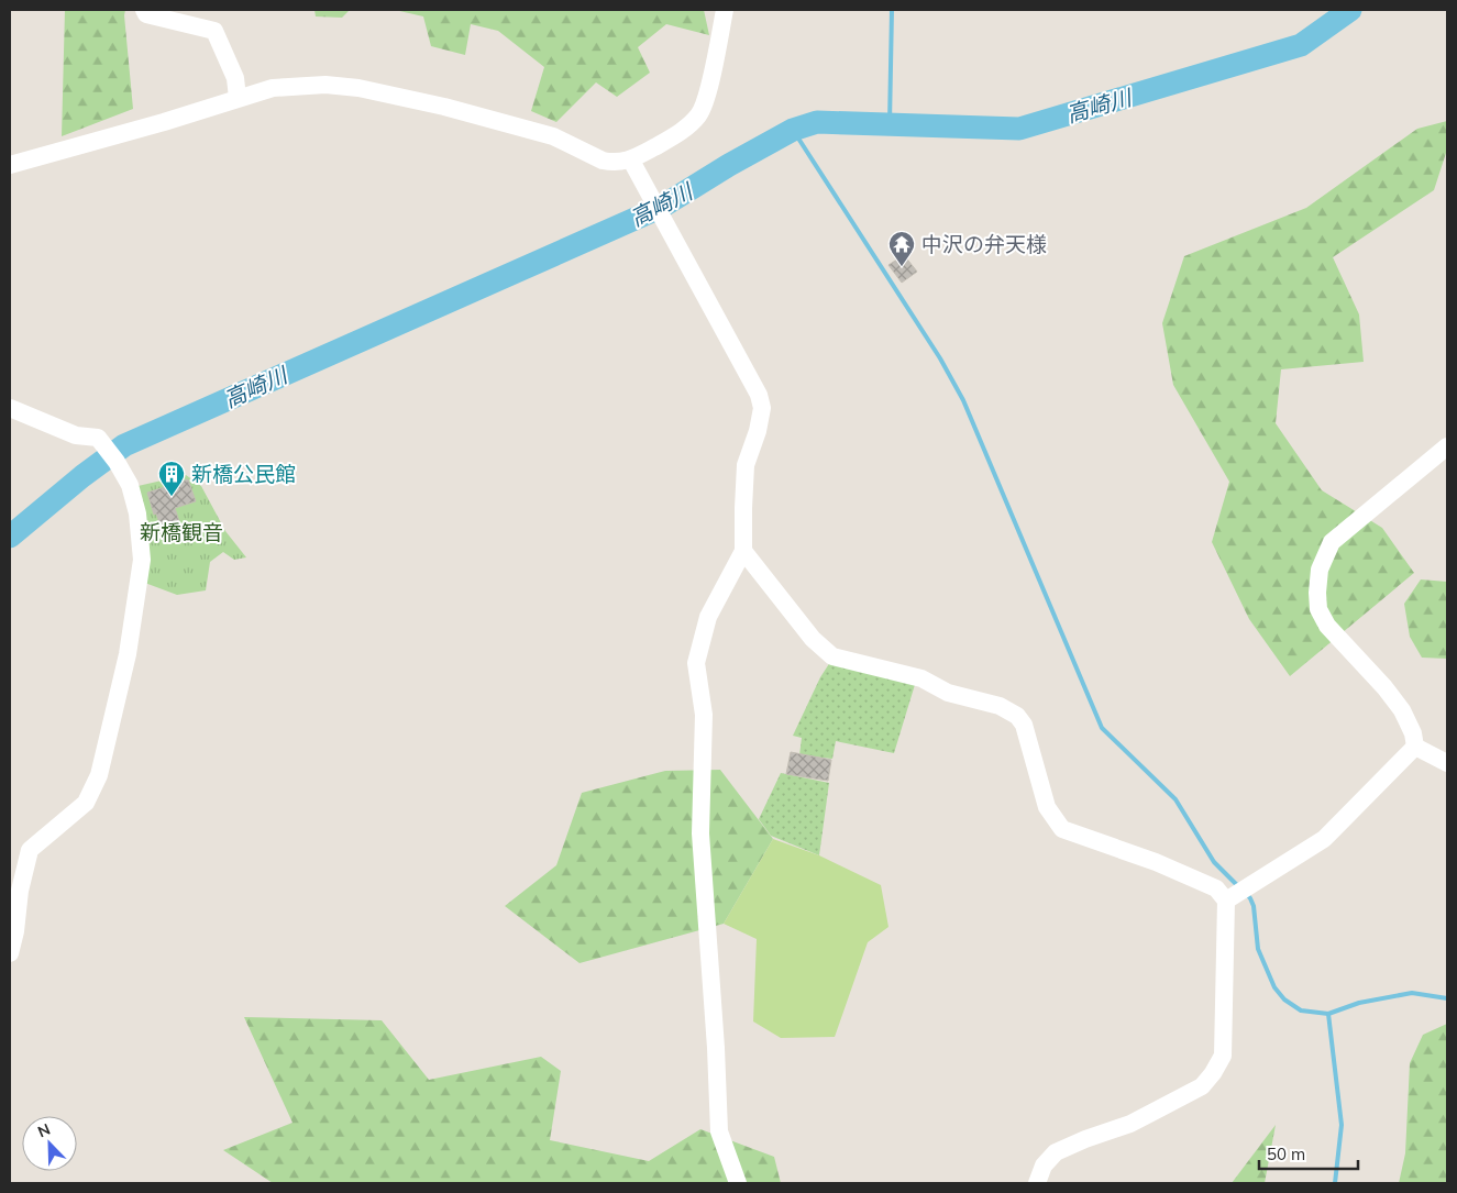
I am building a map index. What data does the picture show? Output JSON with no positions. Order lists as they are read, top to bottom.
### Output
{
  "water": ["高崎川"],
  "parks": ["新橋観音"],
  "places": {
    "temple": ["中沢の弁天様"],
    "building": ["新橋公民館"]
  },
  "scale_bar": "50 m",
  "north": "top left"
}
